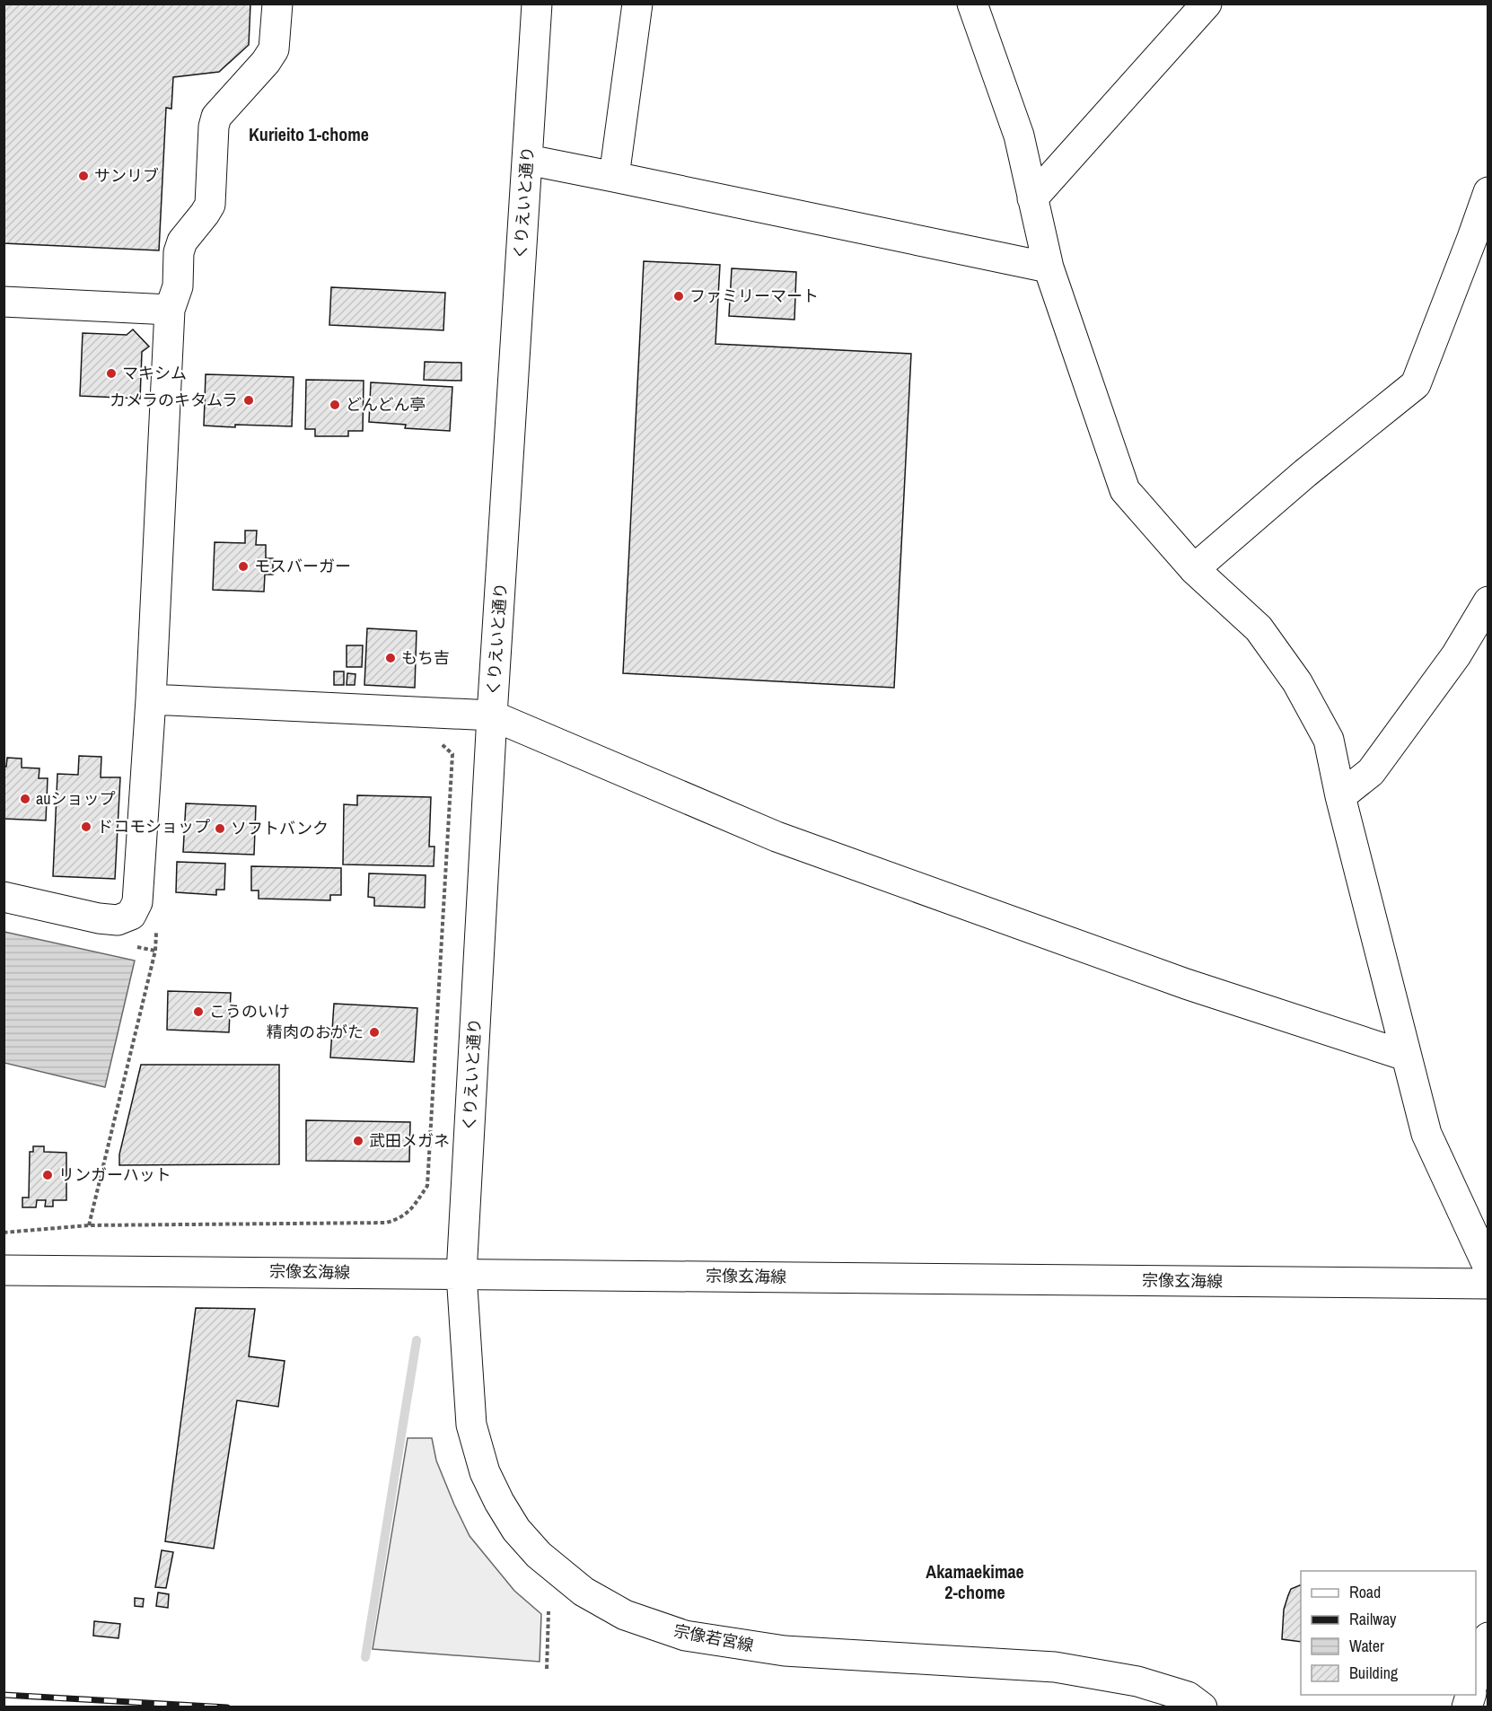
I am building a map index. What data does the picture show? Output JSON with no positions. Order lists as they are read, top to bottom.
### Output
{
  "streets": {
    "street": ["くりえいと通り", "宗像玄海線", "宗像若宮線"]
  },
  "crossings": [
    ["くりえいと通り", "宗像玄海線"],
    ["くりえいと通り", "宗像若宮線"],
    ["宗像玄海線", "宗像若宮線"]
  ],
  "districts": ["Kurieito 1-chome", "Akamaekimae 2-chome"],
  "places": [
    "サンリブ",
    "ファミリーマート",
    "マキシム",
    "カメラのキタムラ",
    "どんどん亭",
    "モスバーガー",
    "もち吉",
    "auショップ",
    "ドコモショップ",
    "ソフトバンク",
    "こうのいけ",
    "精肉のおがた",
    "武田メガネ",
    "リンガーハット"
  ],
  "legend": [
    "Road",
    "Railway",
    "Water",
    "Building"
  ]
}
